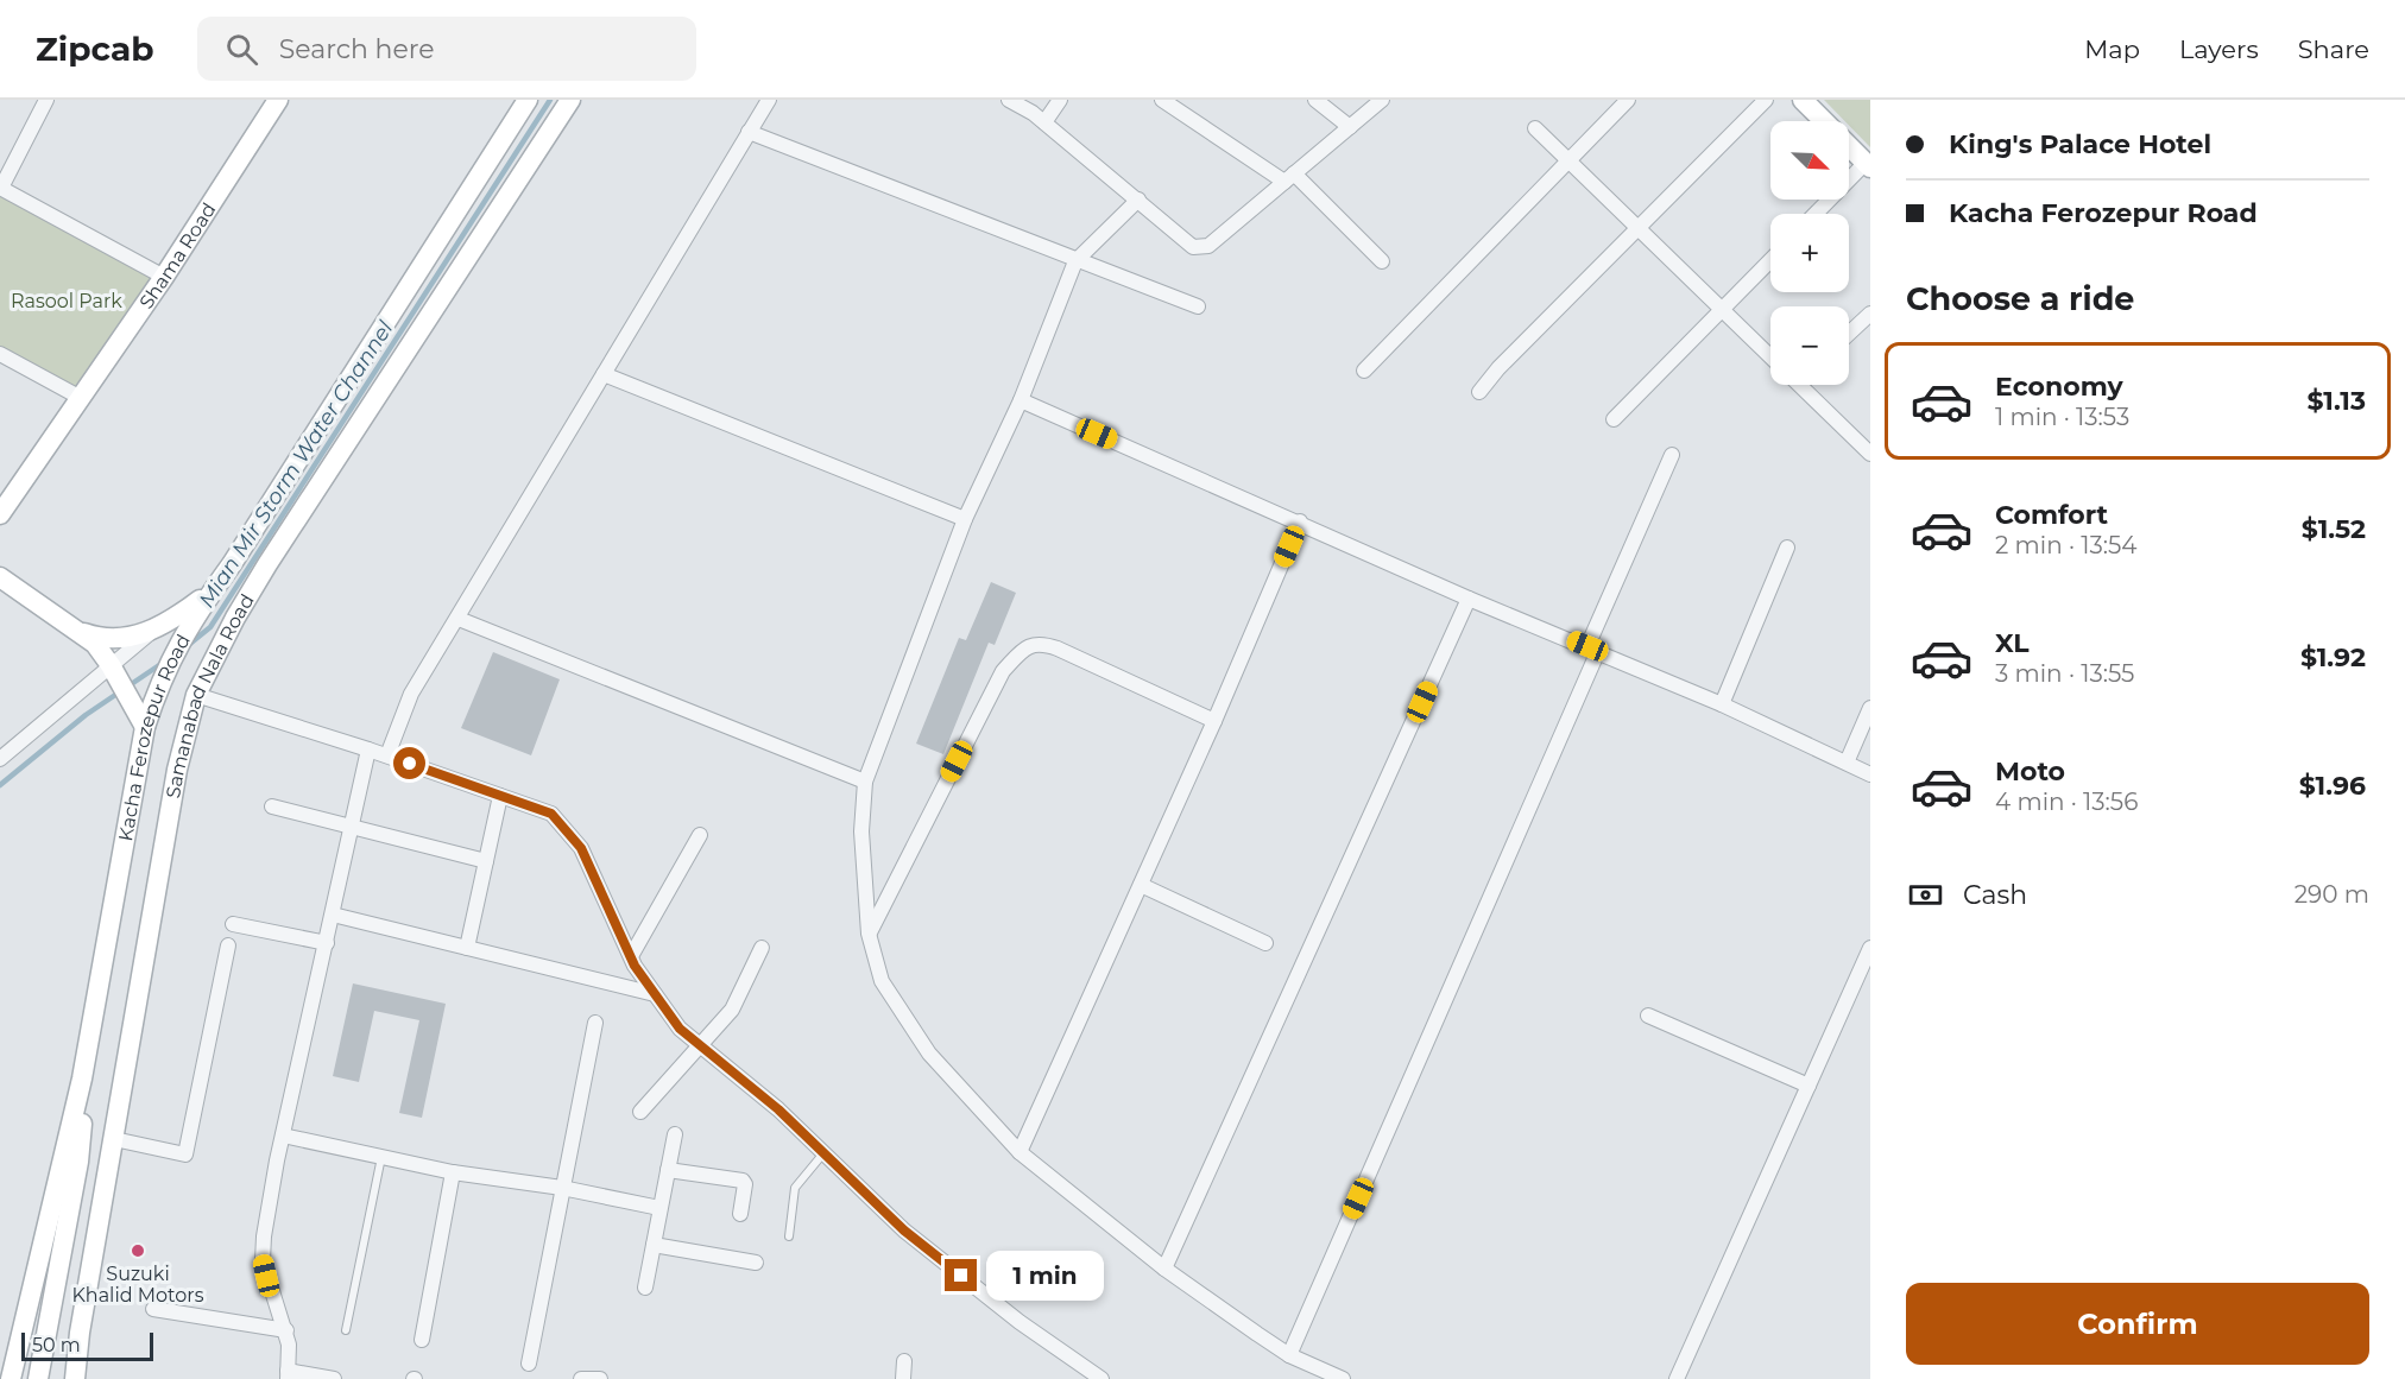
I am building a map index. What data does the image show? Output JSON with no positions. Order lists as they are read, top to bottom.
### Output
{
  "streets": {
    "main road": ["Shama Road", "Samanabad Nala Road", "Kacha Ferozepur Road"]
  },
  "crossings": [
    ["Samanabad Nala Road", "Kacha Ferozepur Road"]
  ],
  "water": ["Mian Mir Storm Water Channel"],
  "parks": ["Rasool Park"],
  "places": ["Suzuki Khalid Motors"],
  "scale_bar": "50 m",
  "north": "bottom right",
  "page": {
    "header": "Zipcab",
    "search": "Search here",
    "nav": ["Map", "Layers", "Share"],
    "banner": ["King's Palace Hotel", "Kacha Ferozepur Road"],
    "map_buttons": ["+", "−"],
    "heading": "Choose a ride",
    "list": [
      {
        "name": "Economy",
        "note": "1 min · 13:53",
        "value": "$1.13"
      },
      {
        "name": "Comfort",
        "note": "2 min · 13:54",
        "value": "$1.52"
      },
      {
        "name": "XL",
        "note": "3 min · 13:55",
        "value": "$1.92"
      },
      {
        "name": "Moto",
        "note": "4 min · 13:56",
        "value": "$1.96"
      }
    ],
    "pay": ["Cash", "290 m"],
    "bubble": "1 min",
    "buttons": "Confirm",
    "scale": "50 m"
  }
}
